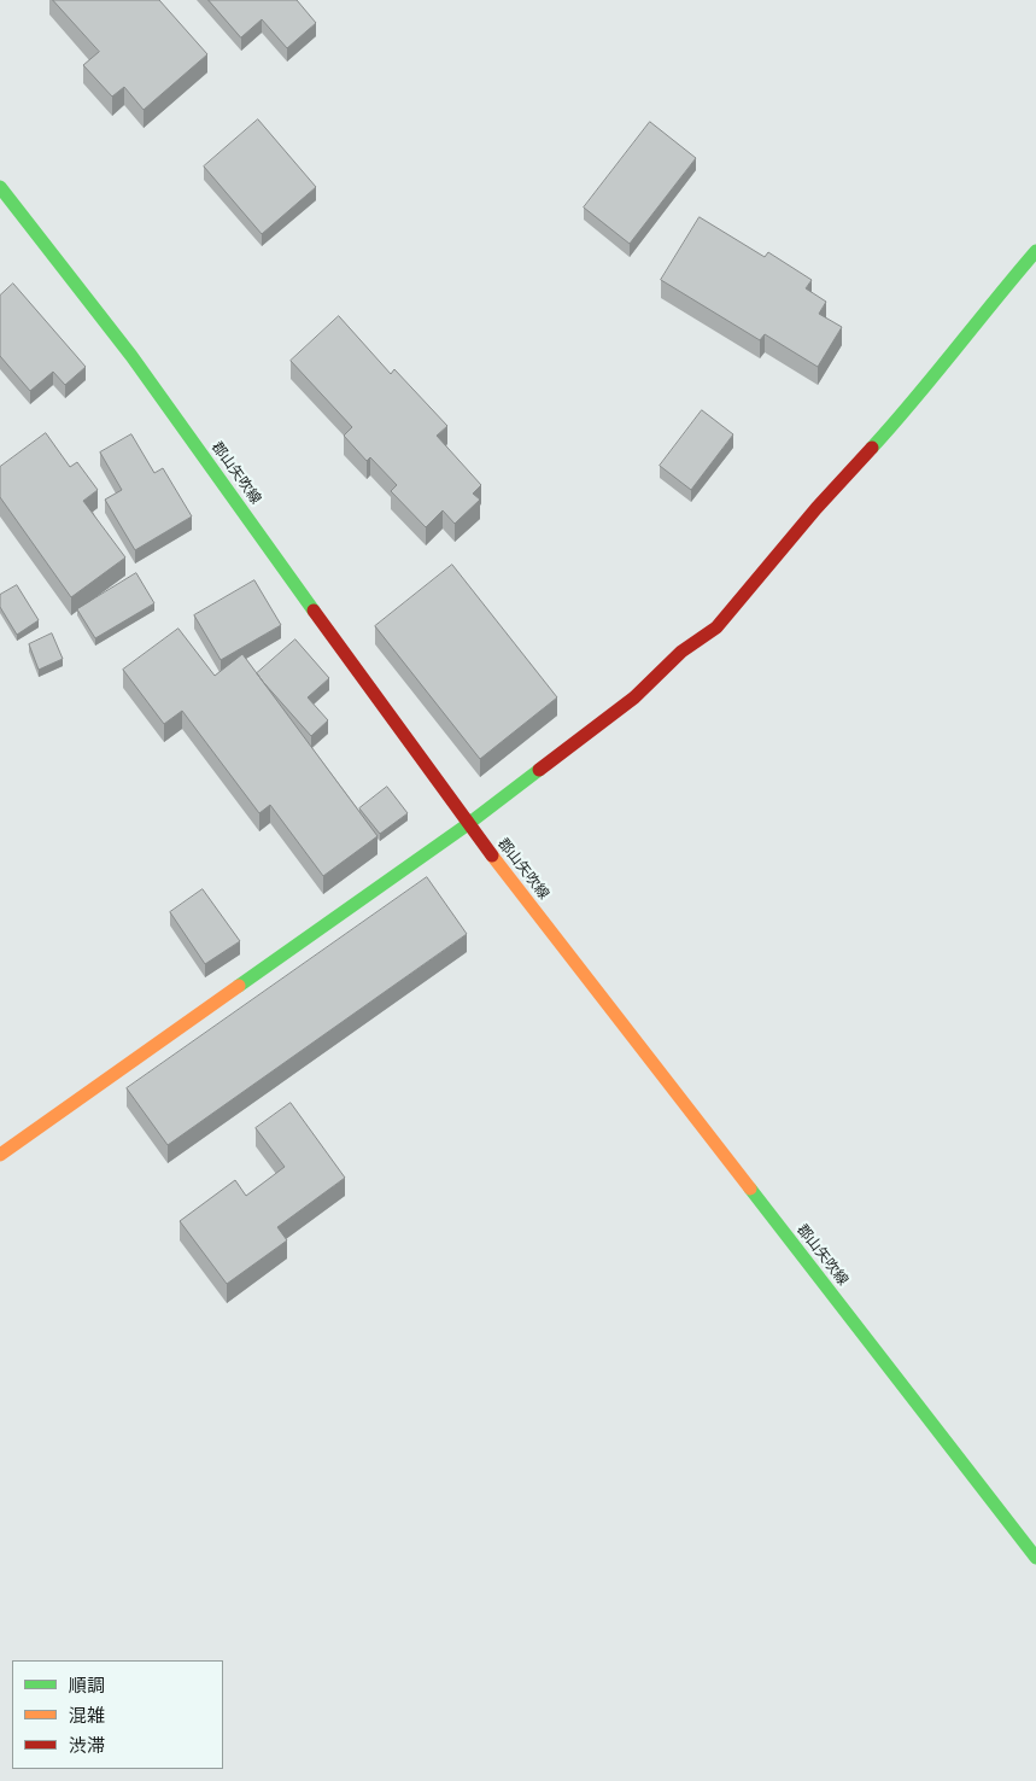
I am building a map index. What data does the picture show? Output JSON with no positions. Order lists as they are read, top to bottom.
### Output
{
  "streets": {
    "main road": ["郡山矢吹線"]
  },
  "legend": ["順調", "混雑", "渋滞"]
}
